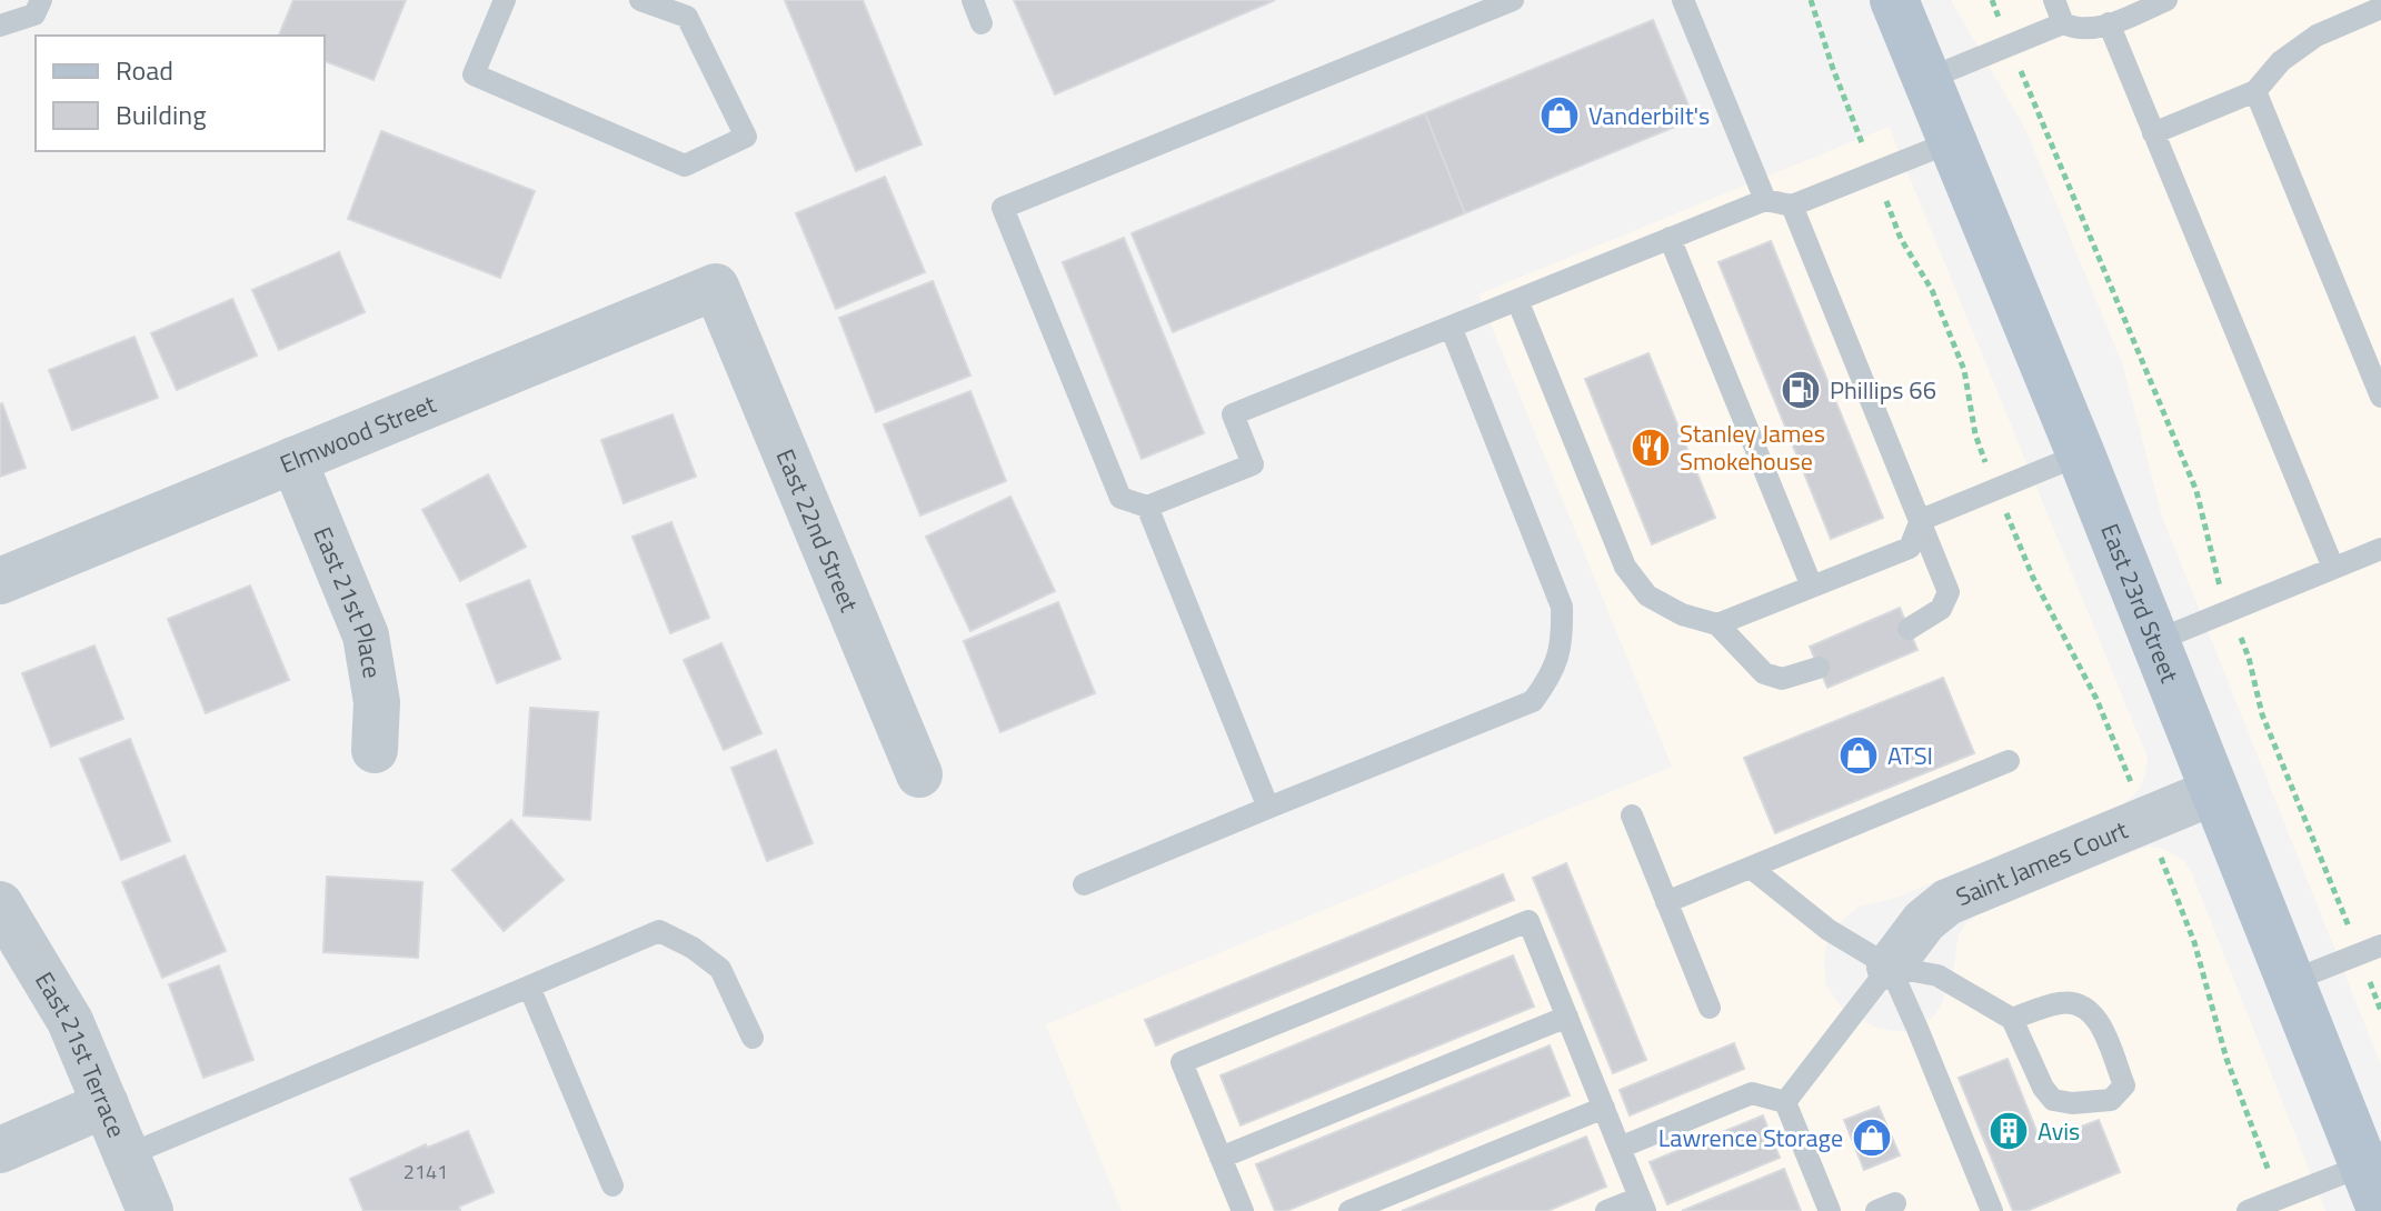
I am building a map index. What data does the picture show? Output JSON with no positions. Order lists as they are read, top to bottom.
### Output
{
  "streets": {
    "main road": ["East 23rd Street"],
    "street": [
      "Elmwood Street",
      "East 22nd Street",
      "East 21st Place",
      "Saint James Court",
      "East 21st Terrace"
    ]
  },
  "crossings": [
    ["Elmwood Street", "East 22nd Street"],
    ["Elmwood Street", "East 21st Place"],
    ["East 23rd Street", "Saint James Court"]
  ],
  "places": {
    "shop": ["Vanderbilt's", "ATSI", "Lawrence Storage"],
    "fuel station": ["Phillips 66"],
    "restaurant": ["Stanley James Smokehouse"],
    "building": ["Avis"]
  },
  "house_numbers": ["2141"],
  "legend": ["Road", "Building"]
}
